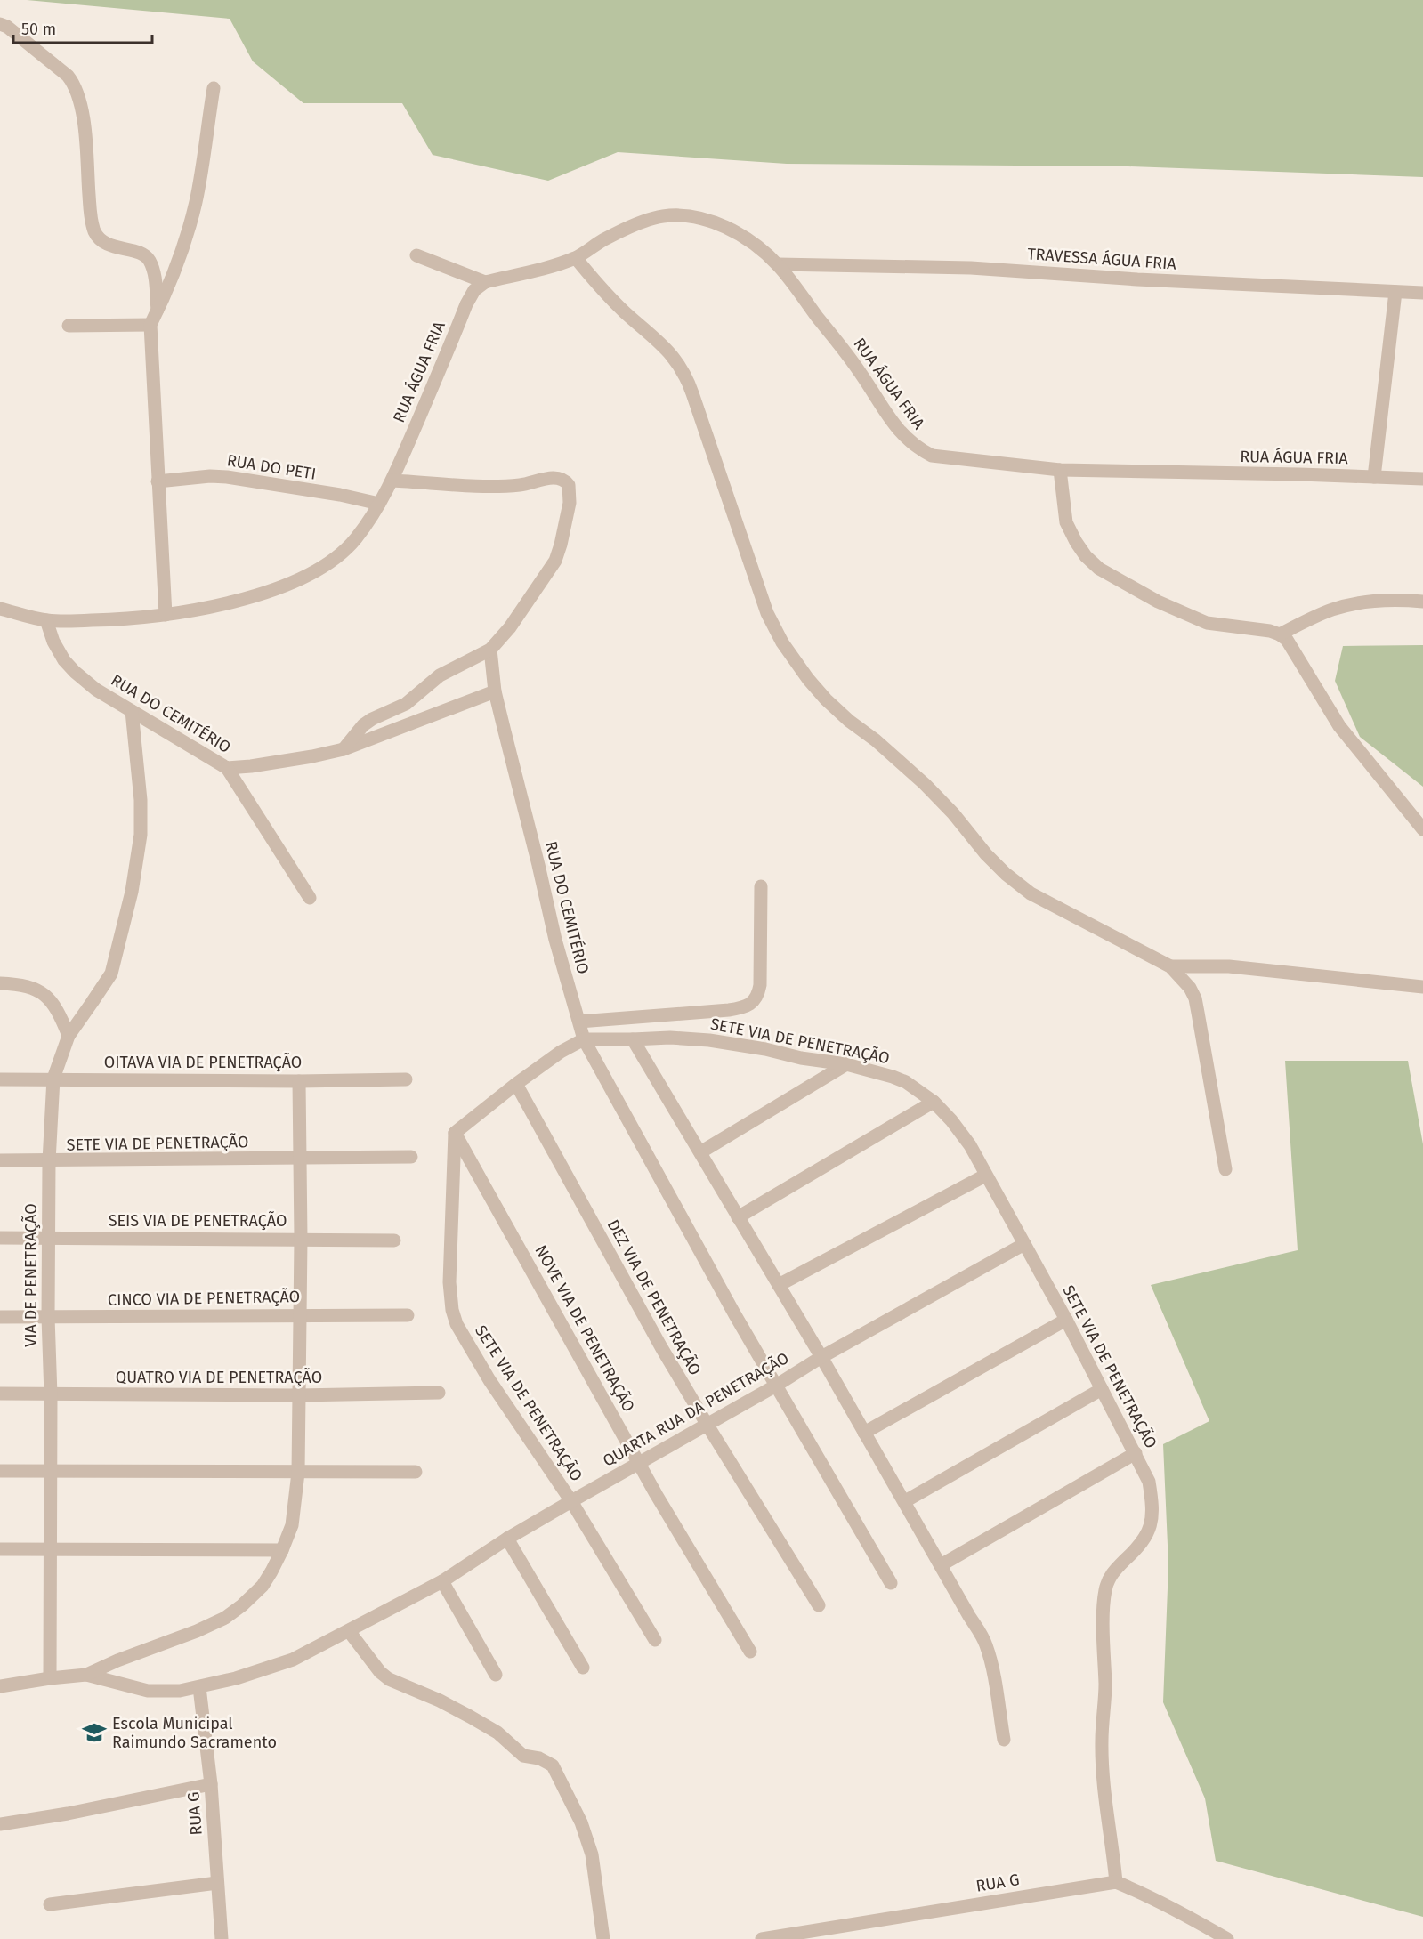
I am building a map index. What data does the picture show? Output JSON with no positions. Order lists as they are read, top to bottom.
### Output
{
  "streets": {
    "street": [
      "TRAVESSA ÁGUA FRIA",
      "RUA ÁGUA FRIA",
      "RUA DO PETI",
      "RUA DO CEMITÉRIO",
      "SETE VIA DE PENETRAÇÃO",
      "OITAVA VIA DE PENETRAÇÃO",
      "SEIS VIA DE PENETRAÇÃO",
      "VIA DE PENETRAÇÃO",
      "DEZ VIA DE PENETRAÇÃO",
      "CINCO VIA DE PENETRAÇÃO",
      "NOVE VIA DE PENETRAÇÃO",
      "QUATRO VIA DE PENETRAÇÃO",
      "QUARTA RUA DA PENETRAÇÃO",
      "RUA G"
    ]
  },
  "crossings": [
    ["TRAVESSA ÁGUA FRIA", "RUA ÁGUA FRIA"],
    ["RUA ÁGUA FRIA", "RUA DO PETI"],
    ["RUA ÁGUA FRIA", "RUA DO CEMITÉRIO"],
    ["RUA DO CEMITÉRIO", "SETE VIA DE PENETRAÇÃO"],
    ["RUA DO CEMITÉRIO", "VIA DE PENETRAÇÃO"],
    ["RUA DO CEMITÉRIO", "QUARTA RUA DA PENETRAÇÃO"],
    ["SETE VIA DE PENETRAÇÃO", "VIA DE PENETRAÇÃO"],
    ["SETE VIA DE PENETRAÇÃO", "DEZ VIA DE PENETRAÇÃO"],
    ["SETE VIA DE PENETRAÇÃO", "NOVE VIA DE PENETRAÇÃO"],
    ["SETE VIA DE PENETRAÇÃO", "QUARTA RUA DA PENETRAÇÃO"],
    ["SETE VIA DE PENETRAÇÃO", "RUA G"],
    ["OITAVA VIA DE PENETRAÇÃO", "VIA DE PENETRAÇÃO"],
    ["SEIS VIA DE PENETRAÇÃO", "VIA DE PENETRAÇÃO"],
    ["VIA DE PENETRAÇÃO", "CINCO VIA DE PENETRAÇÃO"],
    ["VIA DE PENETRAÇÃO", "QUATRO VIA DE PENETRAÇÃO"],
    ["DEZ VIA DE PENETRAÇÃO", "QUARTA RUA DA PENETRAÇÃO"],
    ["NOVE VIA DE PENETRAÇÃO", "QUARTA RUA DA PENETRAÇÃO"],
    ["QUARTA RUA DA PENETRAÇÃO", "RUA G"]
  ],
  "places": {
    "school or university": ["Escola Municipal Raimundo Sacramento"]
  },
  "scale_bar": "50 m"
}
